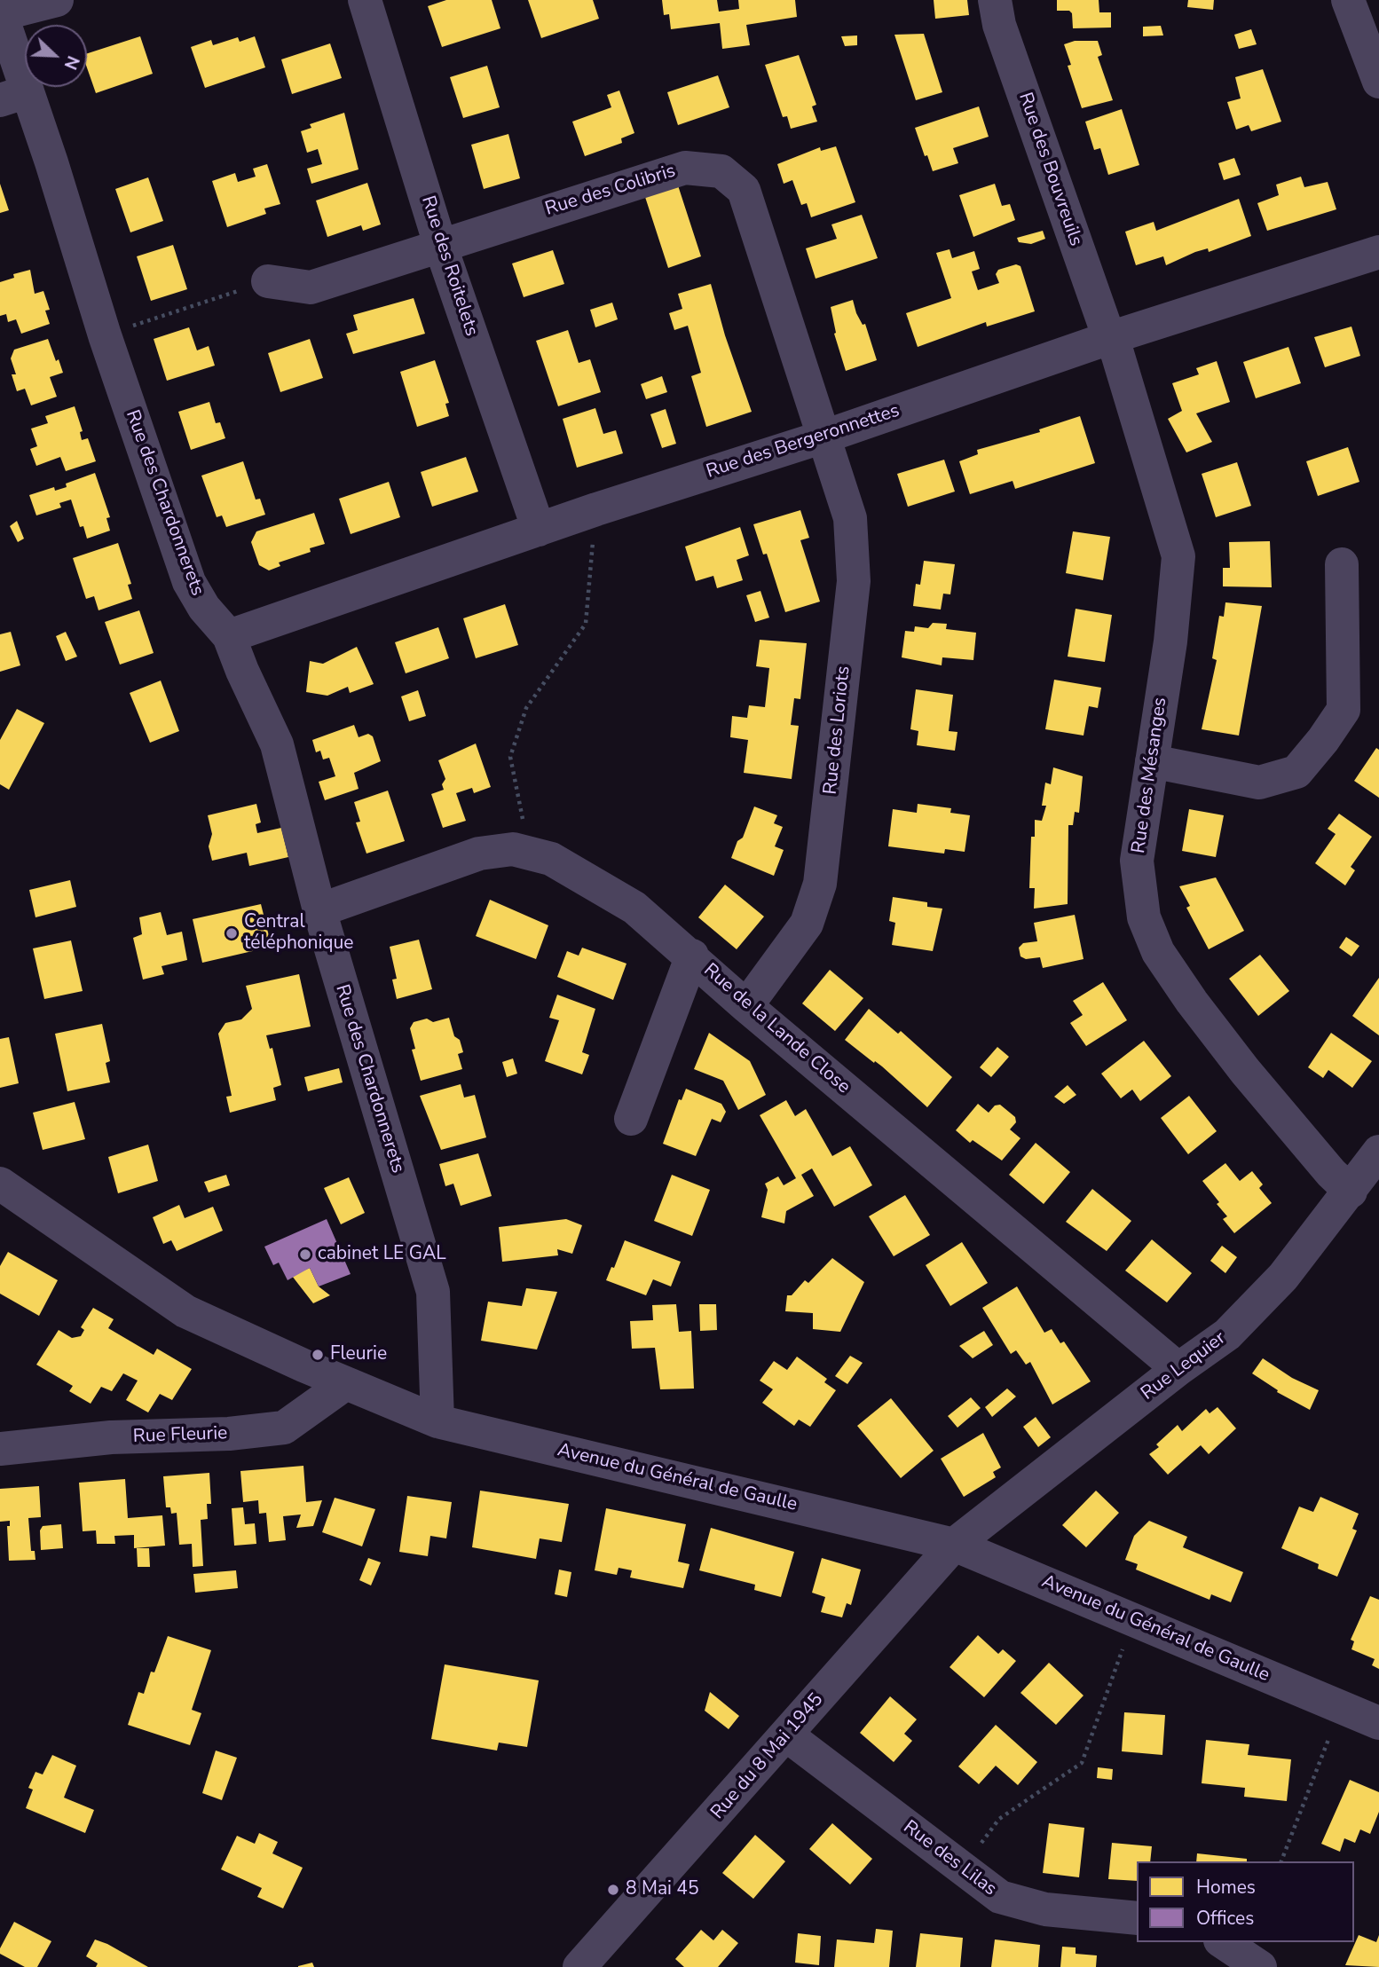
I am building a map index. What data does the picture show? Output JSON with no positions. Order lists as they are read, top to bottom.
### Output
{
  "streets": {
    "street": [
      "Rue des Bouvreuils",
      "Rue des Colibris",
      "Rue des Roitelets",
      "Rue des Bergeronnettes",
      "Rue des Chardonnerets",
      "Rue des Loriots",
      "Rue des Mésanges",
      "Rue de la Lande Close",
      "Rue Lequier",
      "Rue Fleurie",
      "Avenue du Général de Gaulle",
      "Rue du 8 Mai 1945",
      "Rue des Lilas"
    ]
  },
  "crossings": [
    ["Rue des Bouvreuils", "Rue des Bergeronnettes"],
    ["Rue des Bouvreuils", "Rue des Mésanges"],
    ["Rue des Colibris", "Rue des Roitelets"],
    ["Rue des Colibris", "Rue des Bergeronnettes"],
    ["Rue des Colibris", "Rue des Loriots"],
    ["Rue des Roitelets", "Rue des Bergeronnettes"],
    ["Rue des Bergeronnettes", "Rue des Chardonnerets"],
    ["Rue des Bergeronnettes", "Rue des Loriots"],
    ["Rue des Bergeronnettes", "Rue des Mésanges"],
    ["Rue des Chardonnerets", "Rue de la Lande Close"],
    ["Rue des Chardonnerets", "Avenue du Général de Gaulle"],
    ["Rue des Loriots", "Rue de la Lande Close"],
    ["Rue des Mésanges", "Rue Lequier"],
    ["Rue de la Lande Close", "Rue Lequier"],
    ["Rue Lequier", "Avenue du Général de Gaulle"],
    ["Rue Lequier", "Rue du 8 Mai 1945"],
    ["Rue Fleurie", "Avenue du Général de Gaulle"],
    ["Avenue du Général de Gaulle", "Rue du 8 Mai 1945"],
    ["Rue du 8 Mai 1945", "Rue des Lilas"]
  ],
  "places": [
    "Central téléphonique",
    "cabinet LE GAL",
    "Fleurie",
    "8 Mai 45"
  ],
  "legend": ["Homes", "Offices"],
  "north": "bottom right"
}
